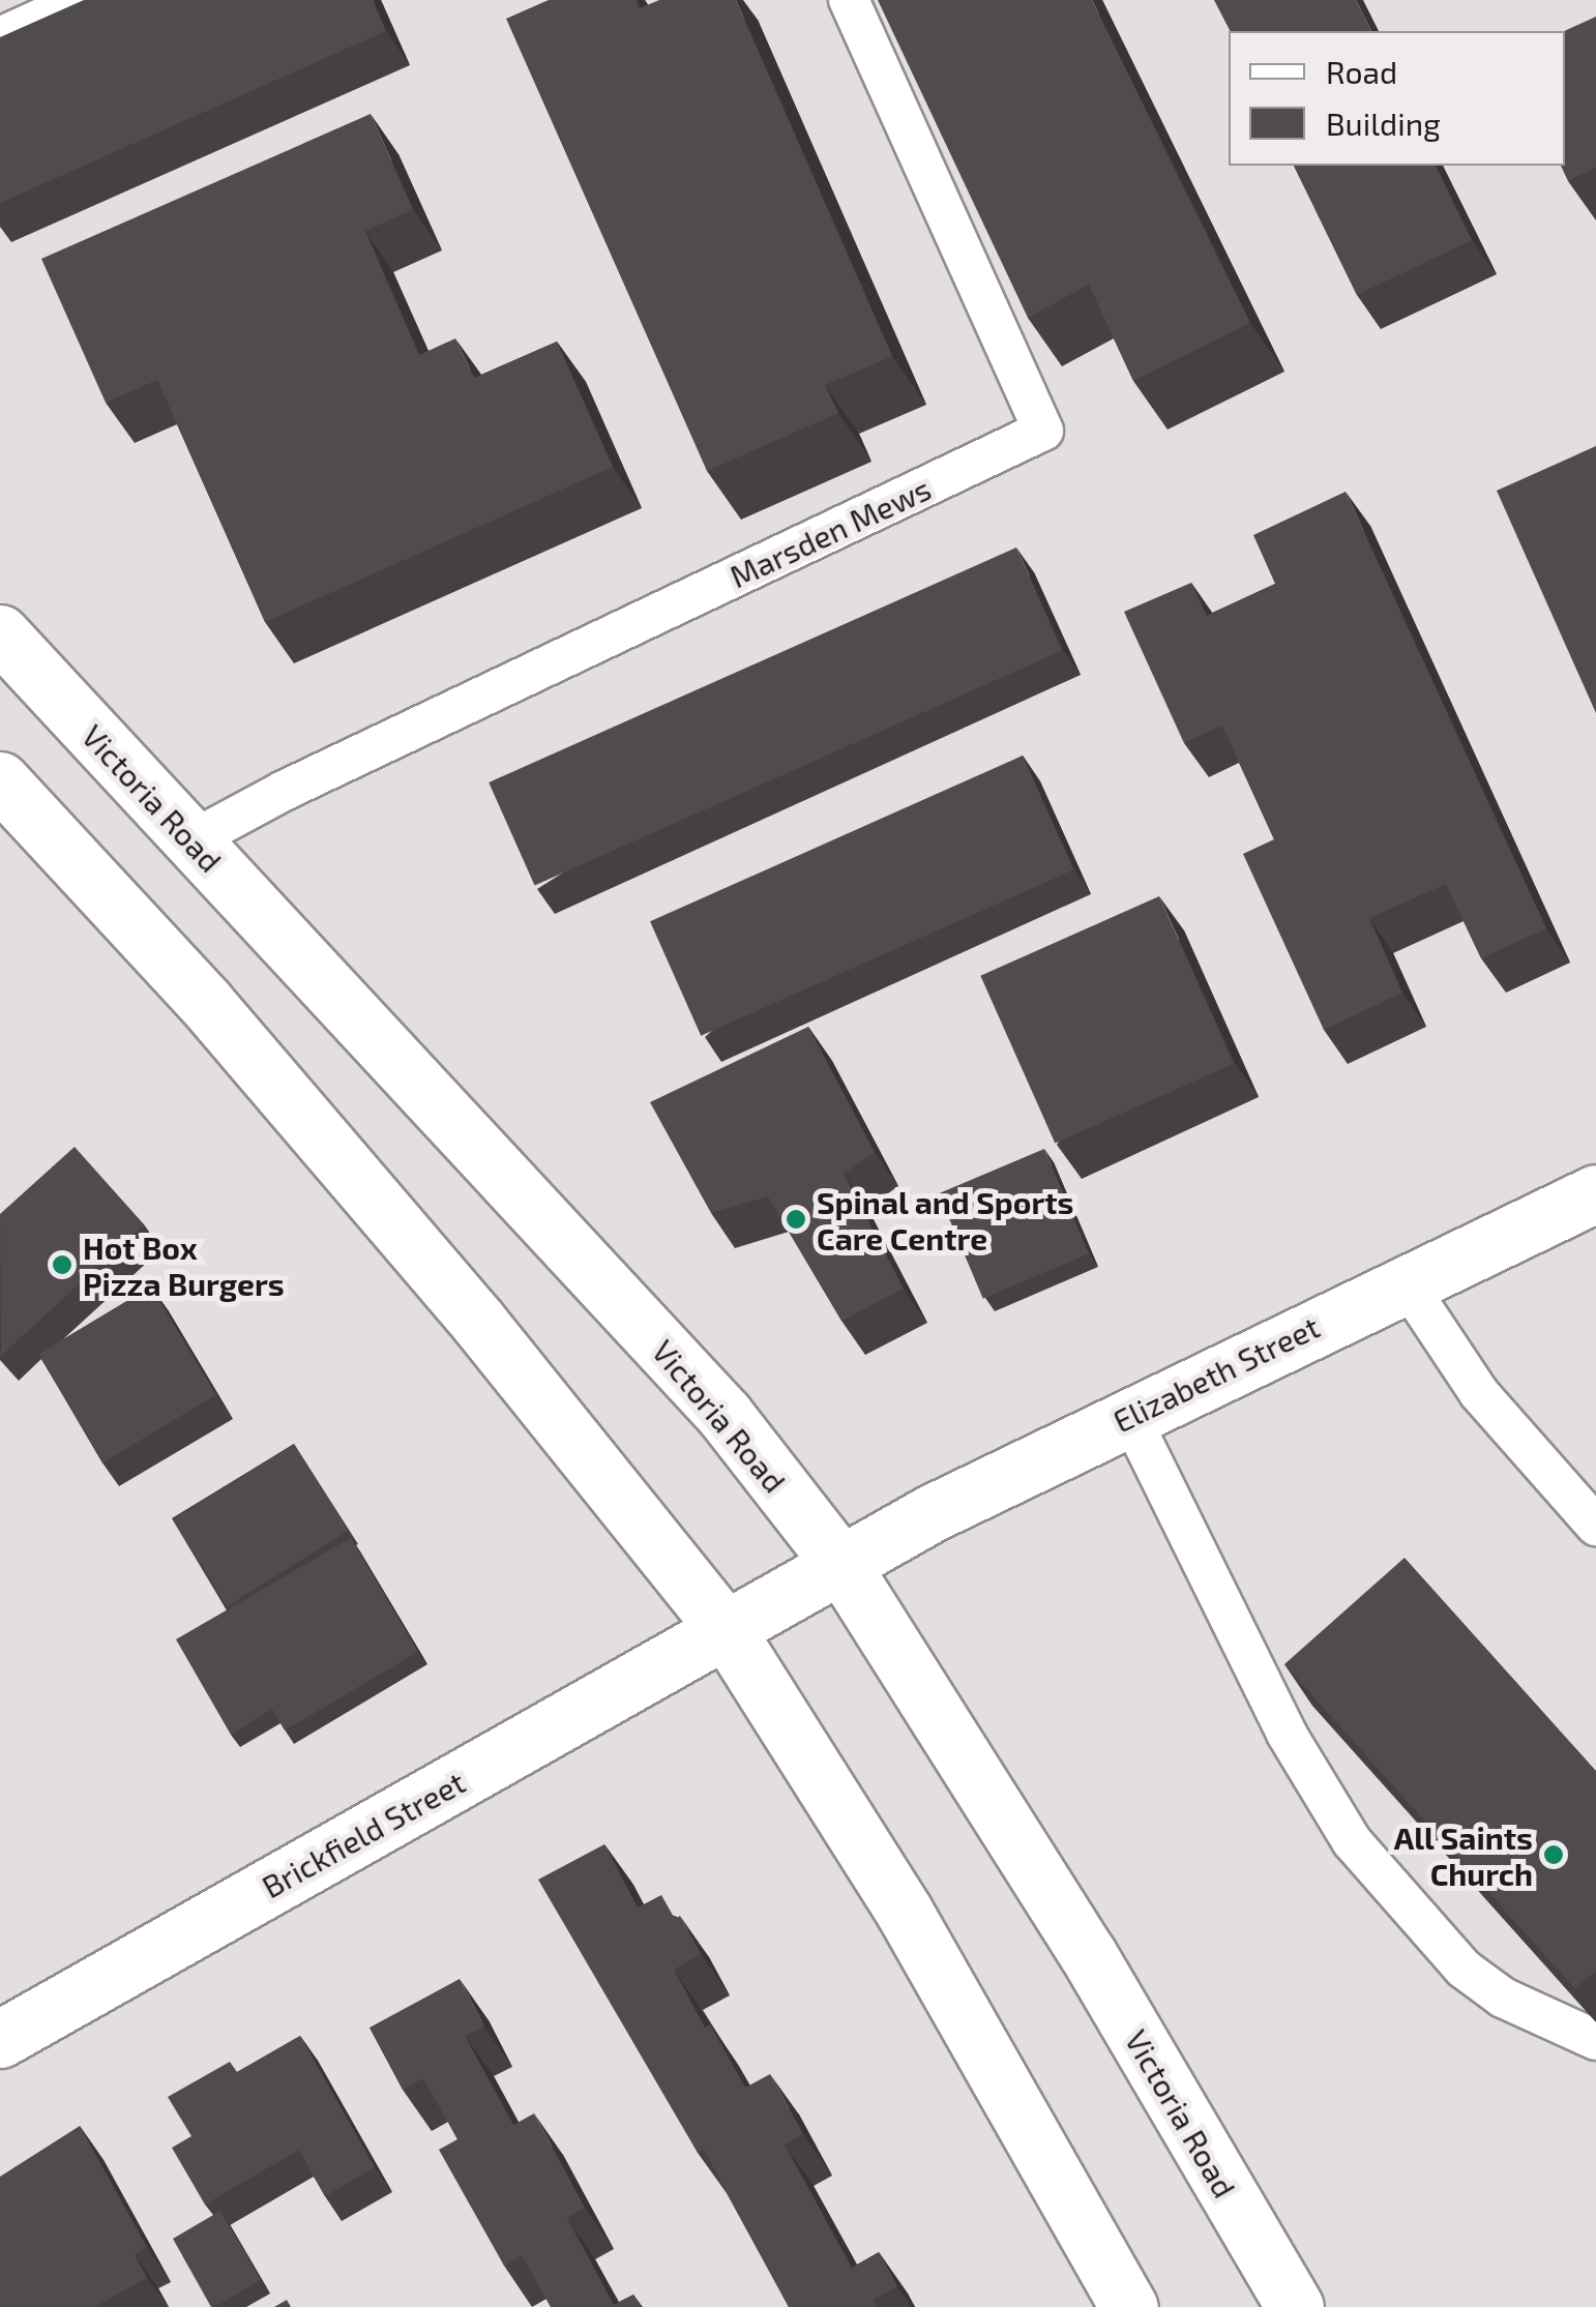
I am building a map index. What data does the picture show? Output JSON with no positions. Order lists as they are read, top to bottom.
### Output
{
  "streets": {
    "main road": ["Victoria Road", "Elizabeth Street", "Brickfield Street"],
    "lane": ["Marsden Mews"]
  },
  "crossings": [
    ["Marsden Mews", "Victoria Road"],
    ["Victoria Road", "Elizabeth Street"],
    ["Elizabeth Street", "Brickfield Street"]
  ],
  "places": ["Spinal and Sports Care Centre", "Hot Box Pizza Burgers", "All Saints Church"],
  "legend": ["Road", "Building"]
}
